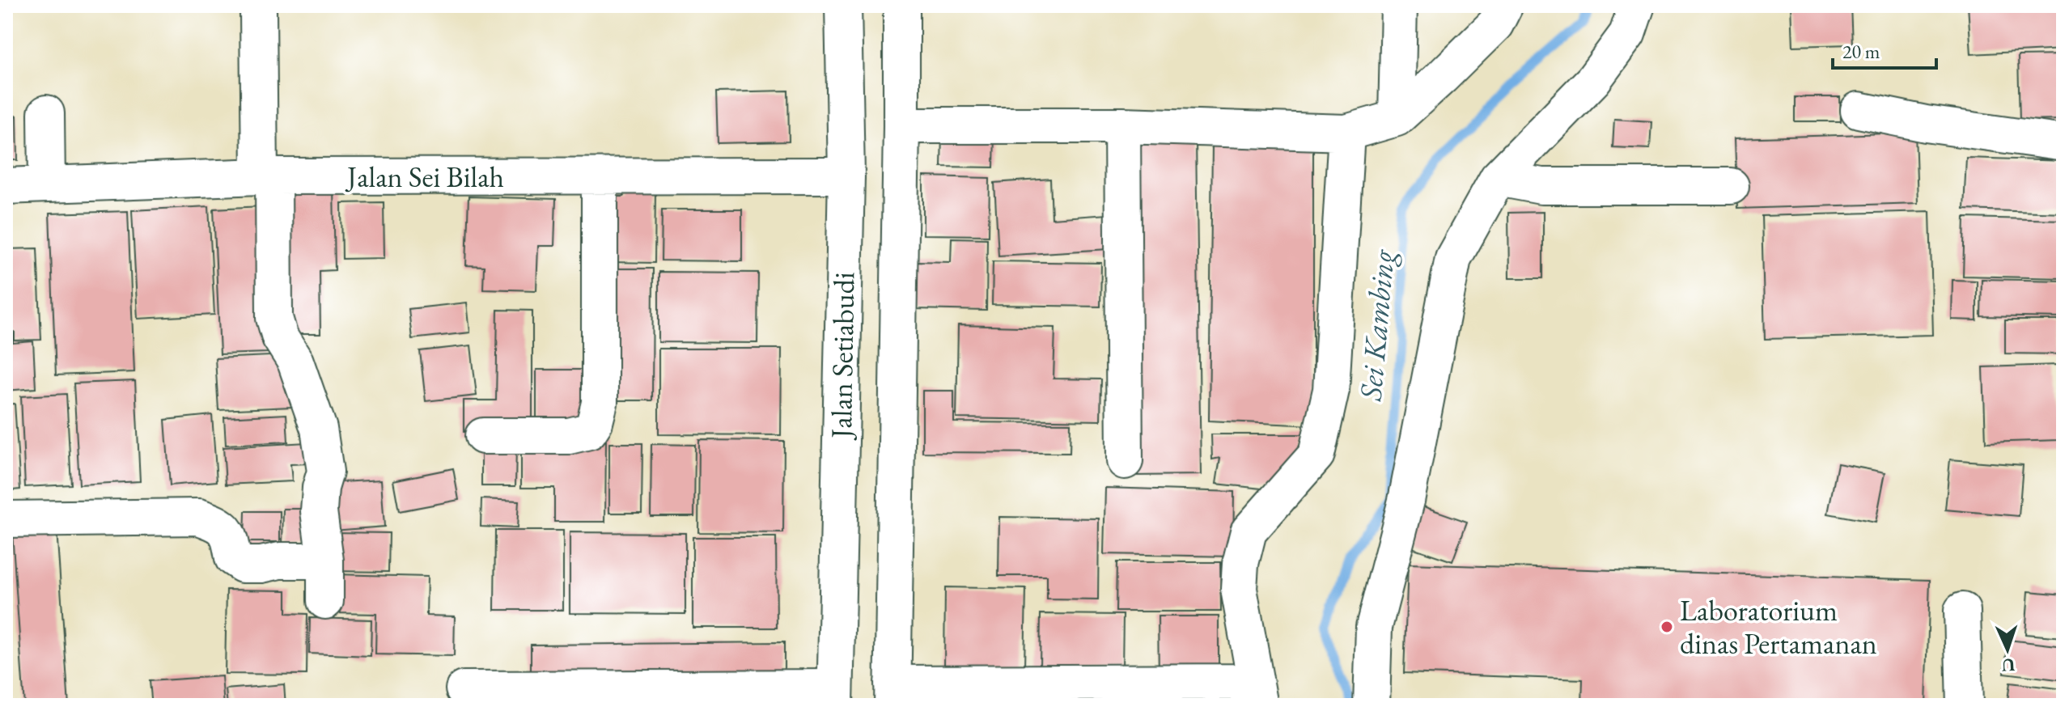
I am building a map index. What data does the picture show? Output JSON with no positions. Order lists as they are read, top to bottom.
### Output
{
  "streets": {
    "street": ["Jalan Sei Bilah", "Jalan Setiabudi"]
  },
  "crossings": [
    ["Jalan Sei Bilah", "Jalan Setiabudi"]
  ],
  "water": ["Sei Kambing"],
  "places": ["Laboratorium dinas Pertamanan"],
  "scale_bar": "20 m",
  "north": "bottom"
}
